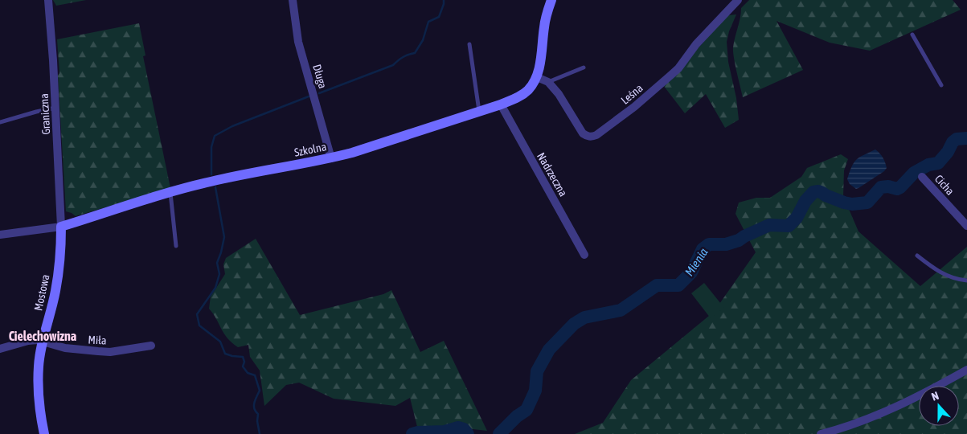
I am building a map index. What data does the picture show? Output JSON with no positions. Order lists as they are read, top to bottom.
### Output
{
  "streets": {
    "street": [
      "Długa",
      "Leśna",
      "Graniczna",
      "Szkolna",
      "Nadrzeczna",
      "Cicha",
      "Mostowa",
      "Miła"
    ]
  },
  "crossings": [
    ["Długa", "Szkolna"],
    ["Leśna", "Szkolna"],
    ["Graniczna", "Szkolna"],
    ["Graniczna", "Mostowa"],
    ["Szkolna", "Nadrzeczna"],
    ["Szkolna", "Mostowa"],
    ["Mostowa", "Miła"]
  ],
  "districts": ["Cielechowizna"],
  "water": ["Mienia"],
  "north": "top"
}
